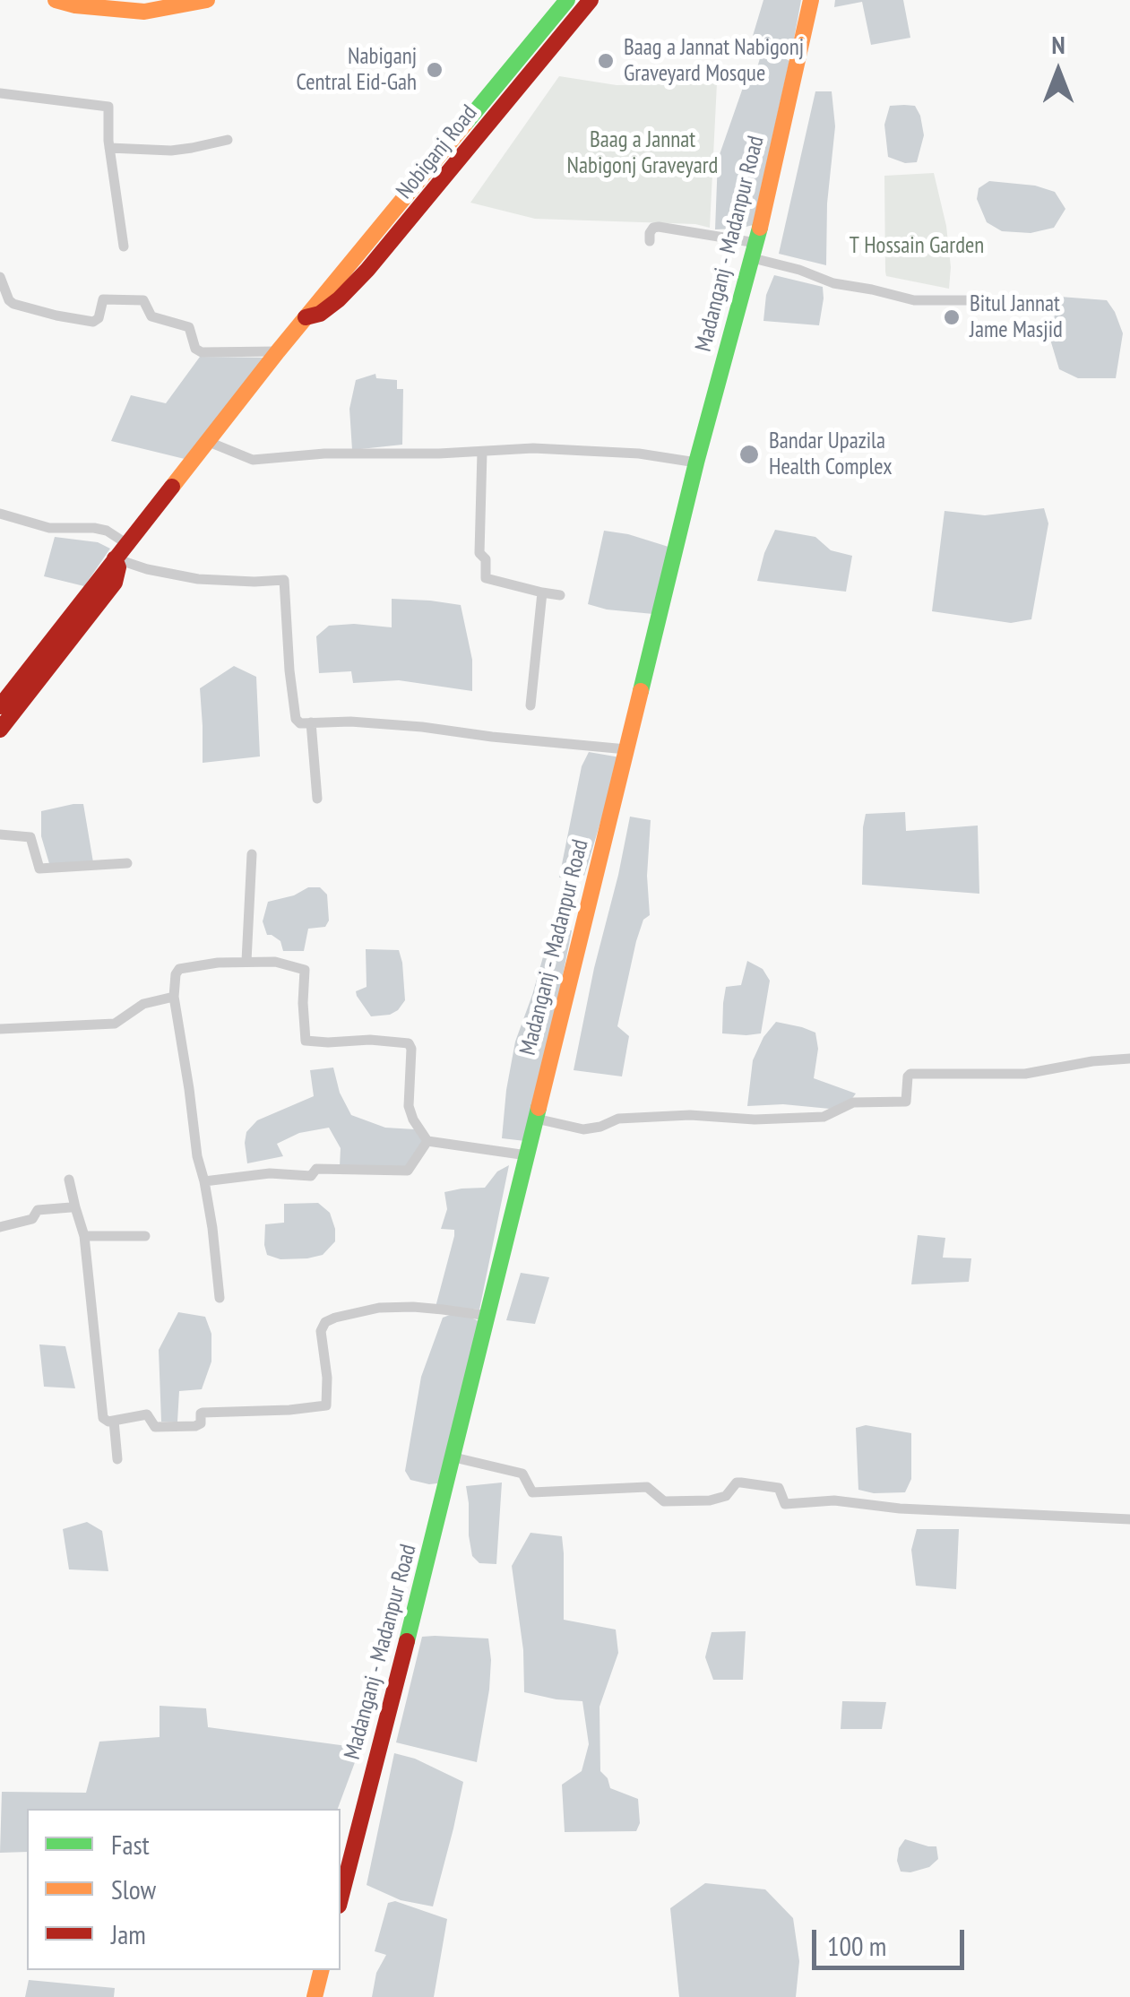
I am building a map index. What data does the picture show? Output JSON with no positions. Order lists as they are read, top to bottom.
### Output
{
  "streets": {
    "main road": ["Nobiganj Road", "Madanganj - Madanpur Road"]
  },
  "parks": ["Baag a Jannat Nabigonj Graveyard", "T Hossain Garden"],
  "places": [
    "Baag a Jannat Nabigonj Graveyard Mosque",
    "Nabiganj Central Eid-Gah",
    "Bitul Jannat Jame Masjid",
    "Bandar Upazila Health Complex"
  ],
  "legend": ["Fast", "Slow", "Jam"],
  "scale_bar": "100 m",
  "north": "top"
}
